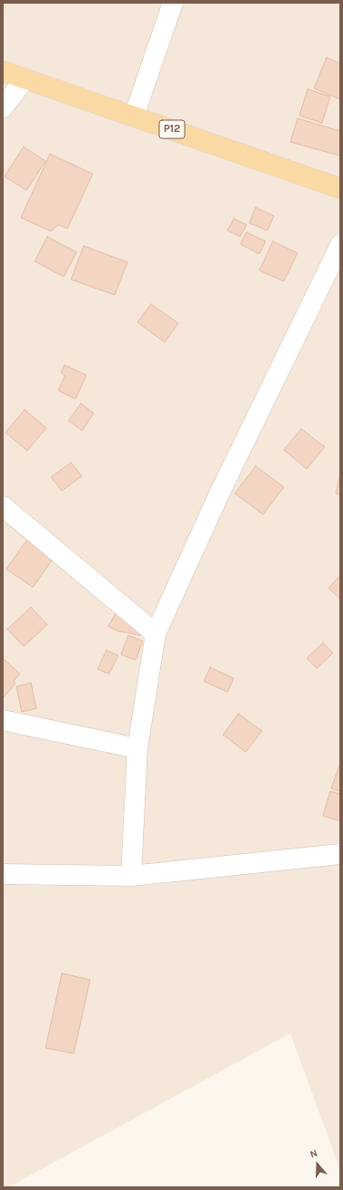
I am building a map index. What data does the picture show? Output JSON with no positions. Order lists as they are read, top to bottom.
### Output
{
  "streets": {
    "main road": ["P12"]
  },
  "north": "top"
}
